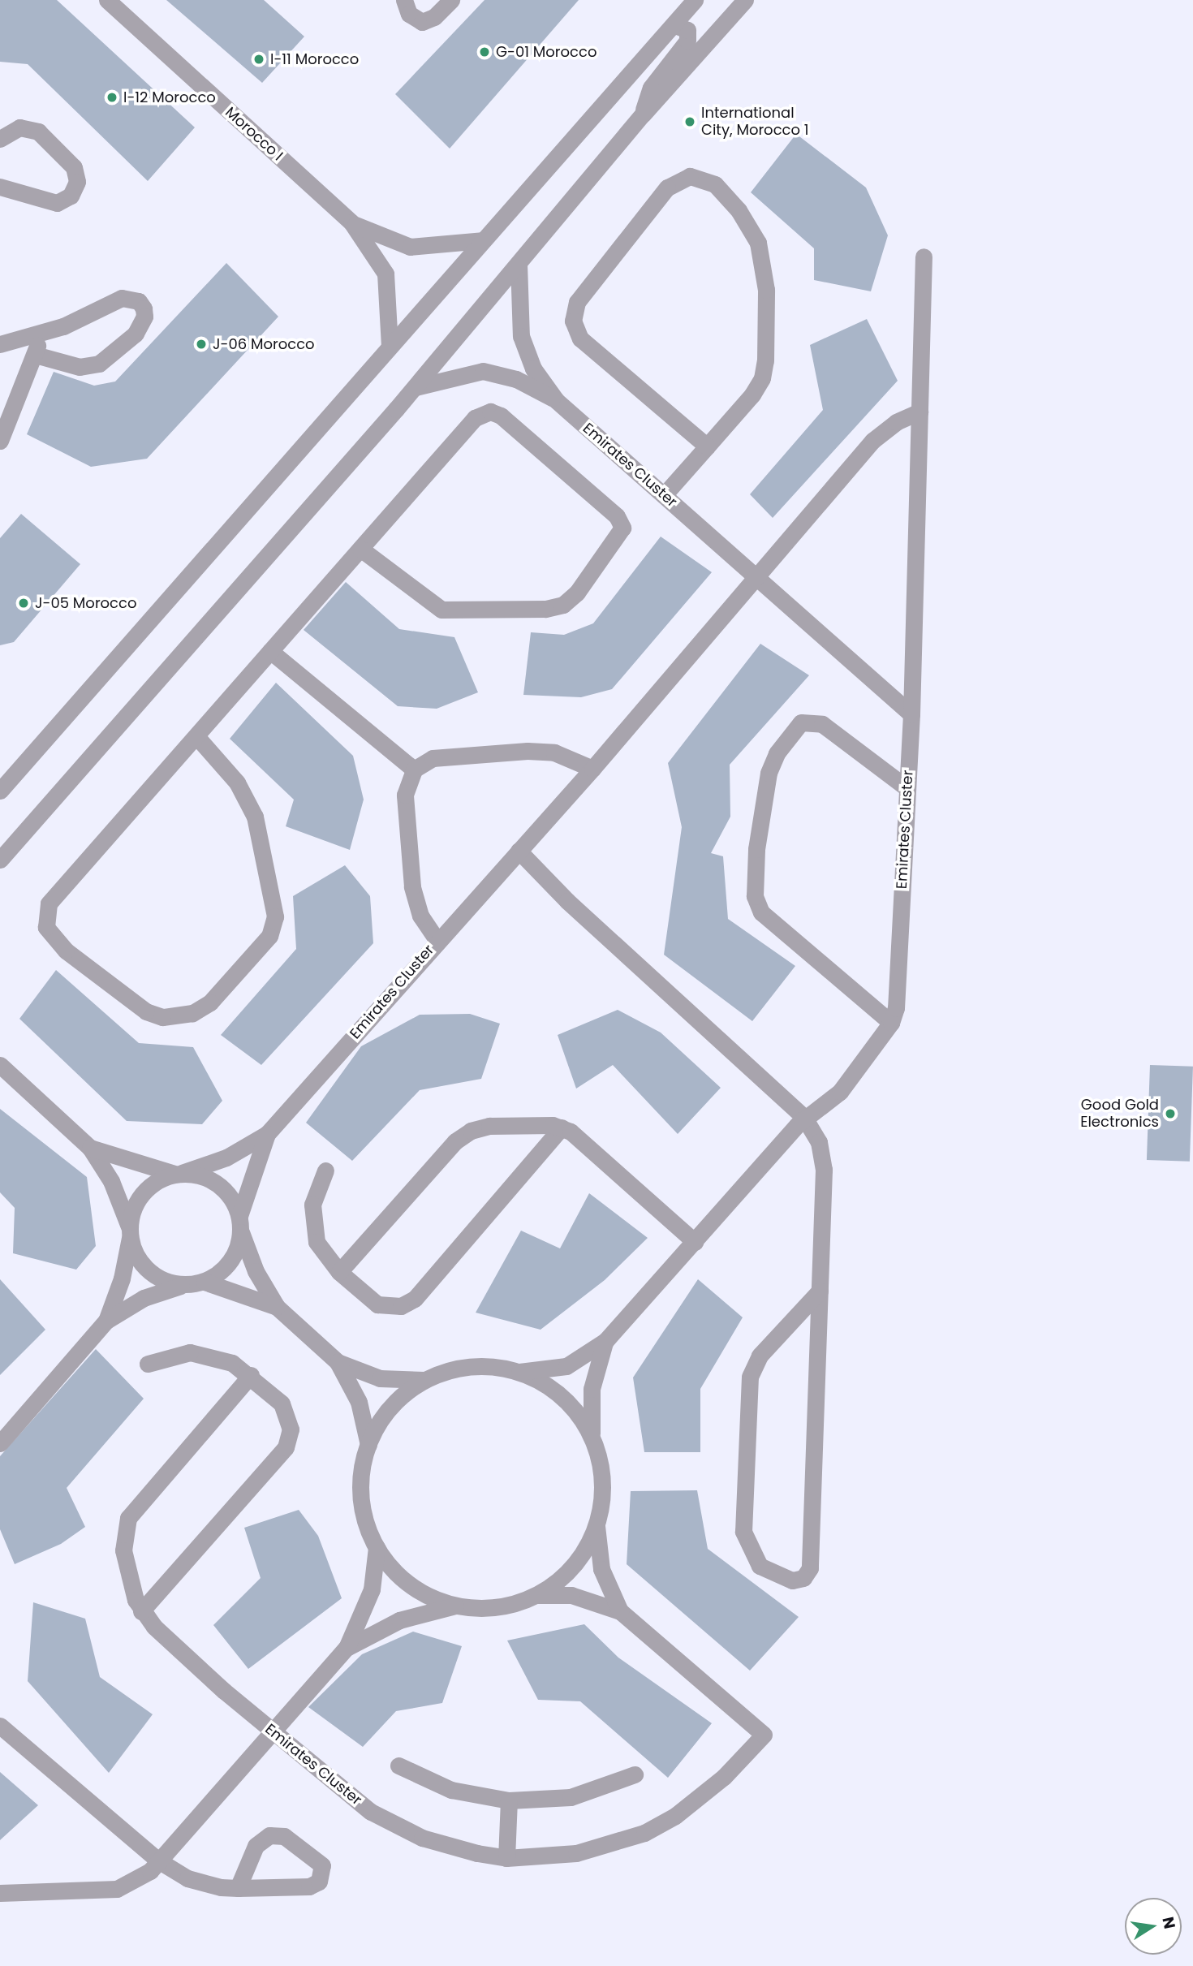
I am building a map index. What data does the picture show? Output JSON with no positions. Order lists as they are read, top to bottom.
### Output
{
  "streets": {
    "street": ["Morocco I", "Emirates Cluster"]
  },
  "places": [
    "G-01 Morocco",
    "I-11 Morocco",
    "I-12 Morocco",
    "International City, Morocco 1",
    "J-06 Morocco",
    "J-05 Morocco",
    "Good Gold Electronics"
  ],
  "north": "right"
}
